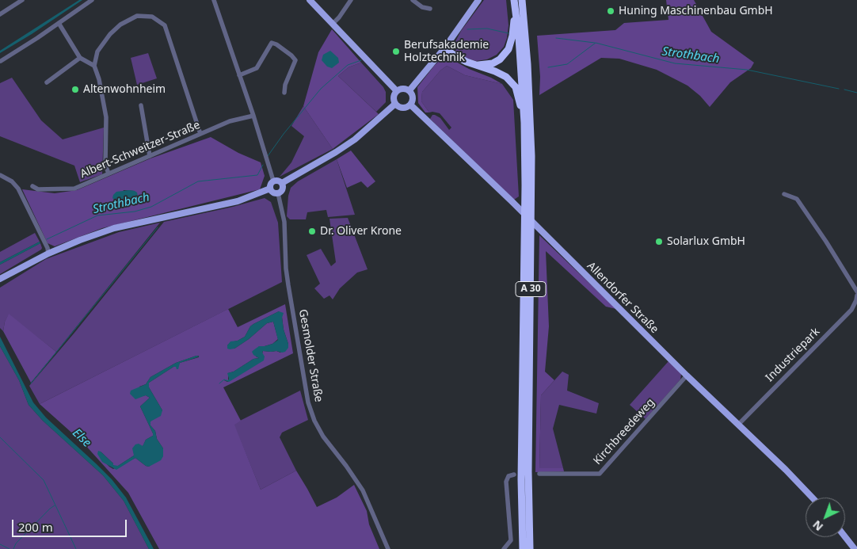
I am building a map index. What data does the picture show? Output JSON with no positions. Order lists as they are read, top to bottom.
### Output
{
  "streets": {
    "highway": ["A 30"],
    "main road": ["Allendorfer Straße"],
    "street": [
      "Albert-Schweitzer-Straße",
      "Industriepark",
      "Gesmolder Straße",
      "Kirchbreedeweg"
    ]
  },
  "crossings": [
    ["Allendorfer Straße", "Industriepark"],
    ["Allendorfer Straße", "Kirchbreedeweg"]
  ],
  "water": ["Strothbach", "Else"],
  "places": [
    "Huning Maschinenbau GmbH",
    "Berufsakademie Holztechnik",
    "Altenwohnheim",
    "Dr. Oliver Krone",
    "Solarlux GmbH"
  ],
  "scale_bar": "200 m",
  "north": "bottom left"
}
